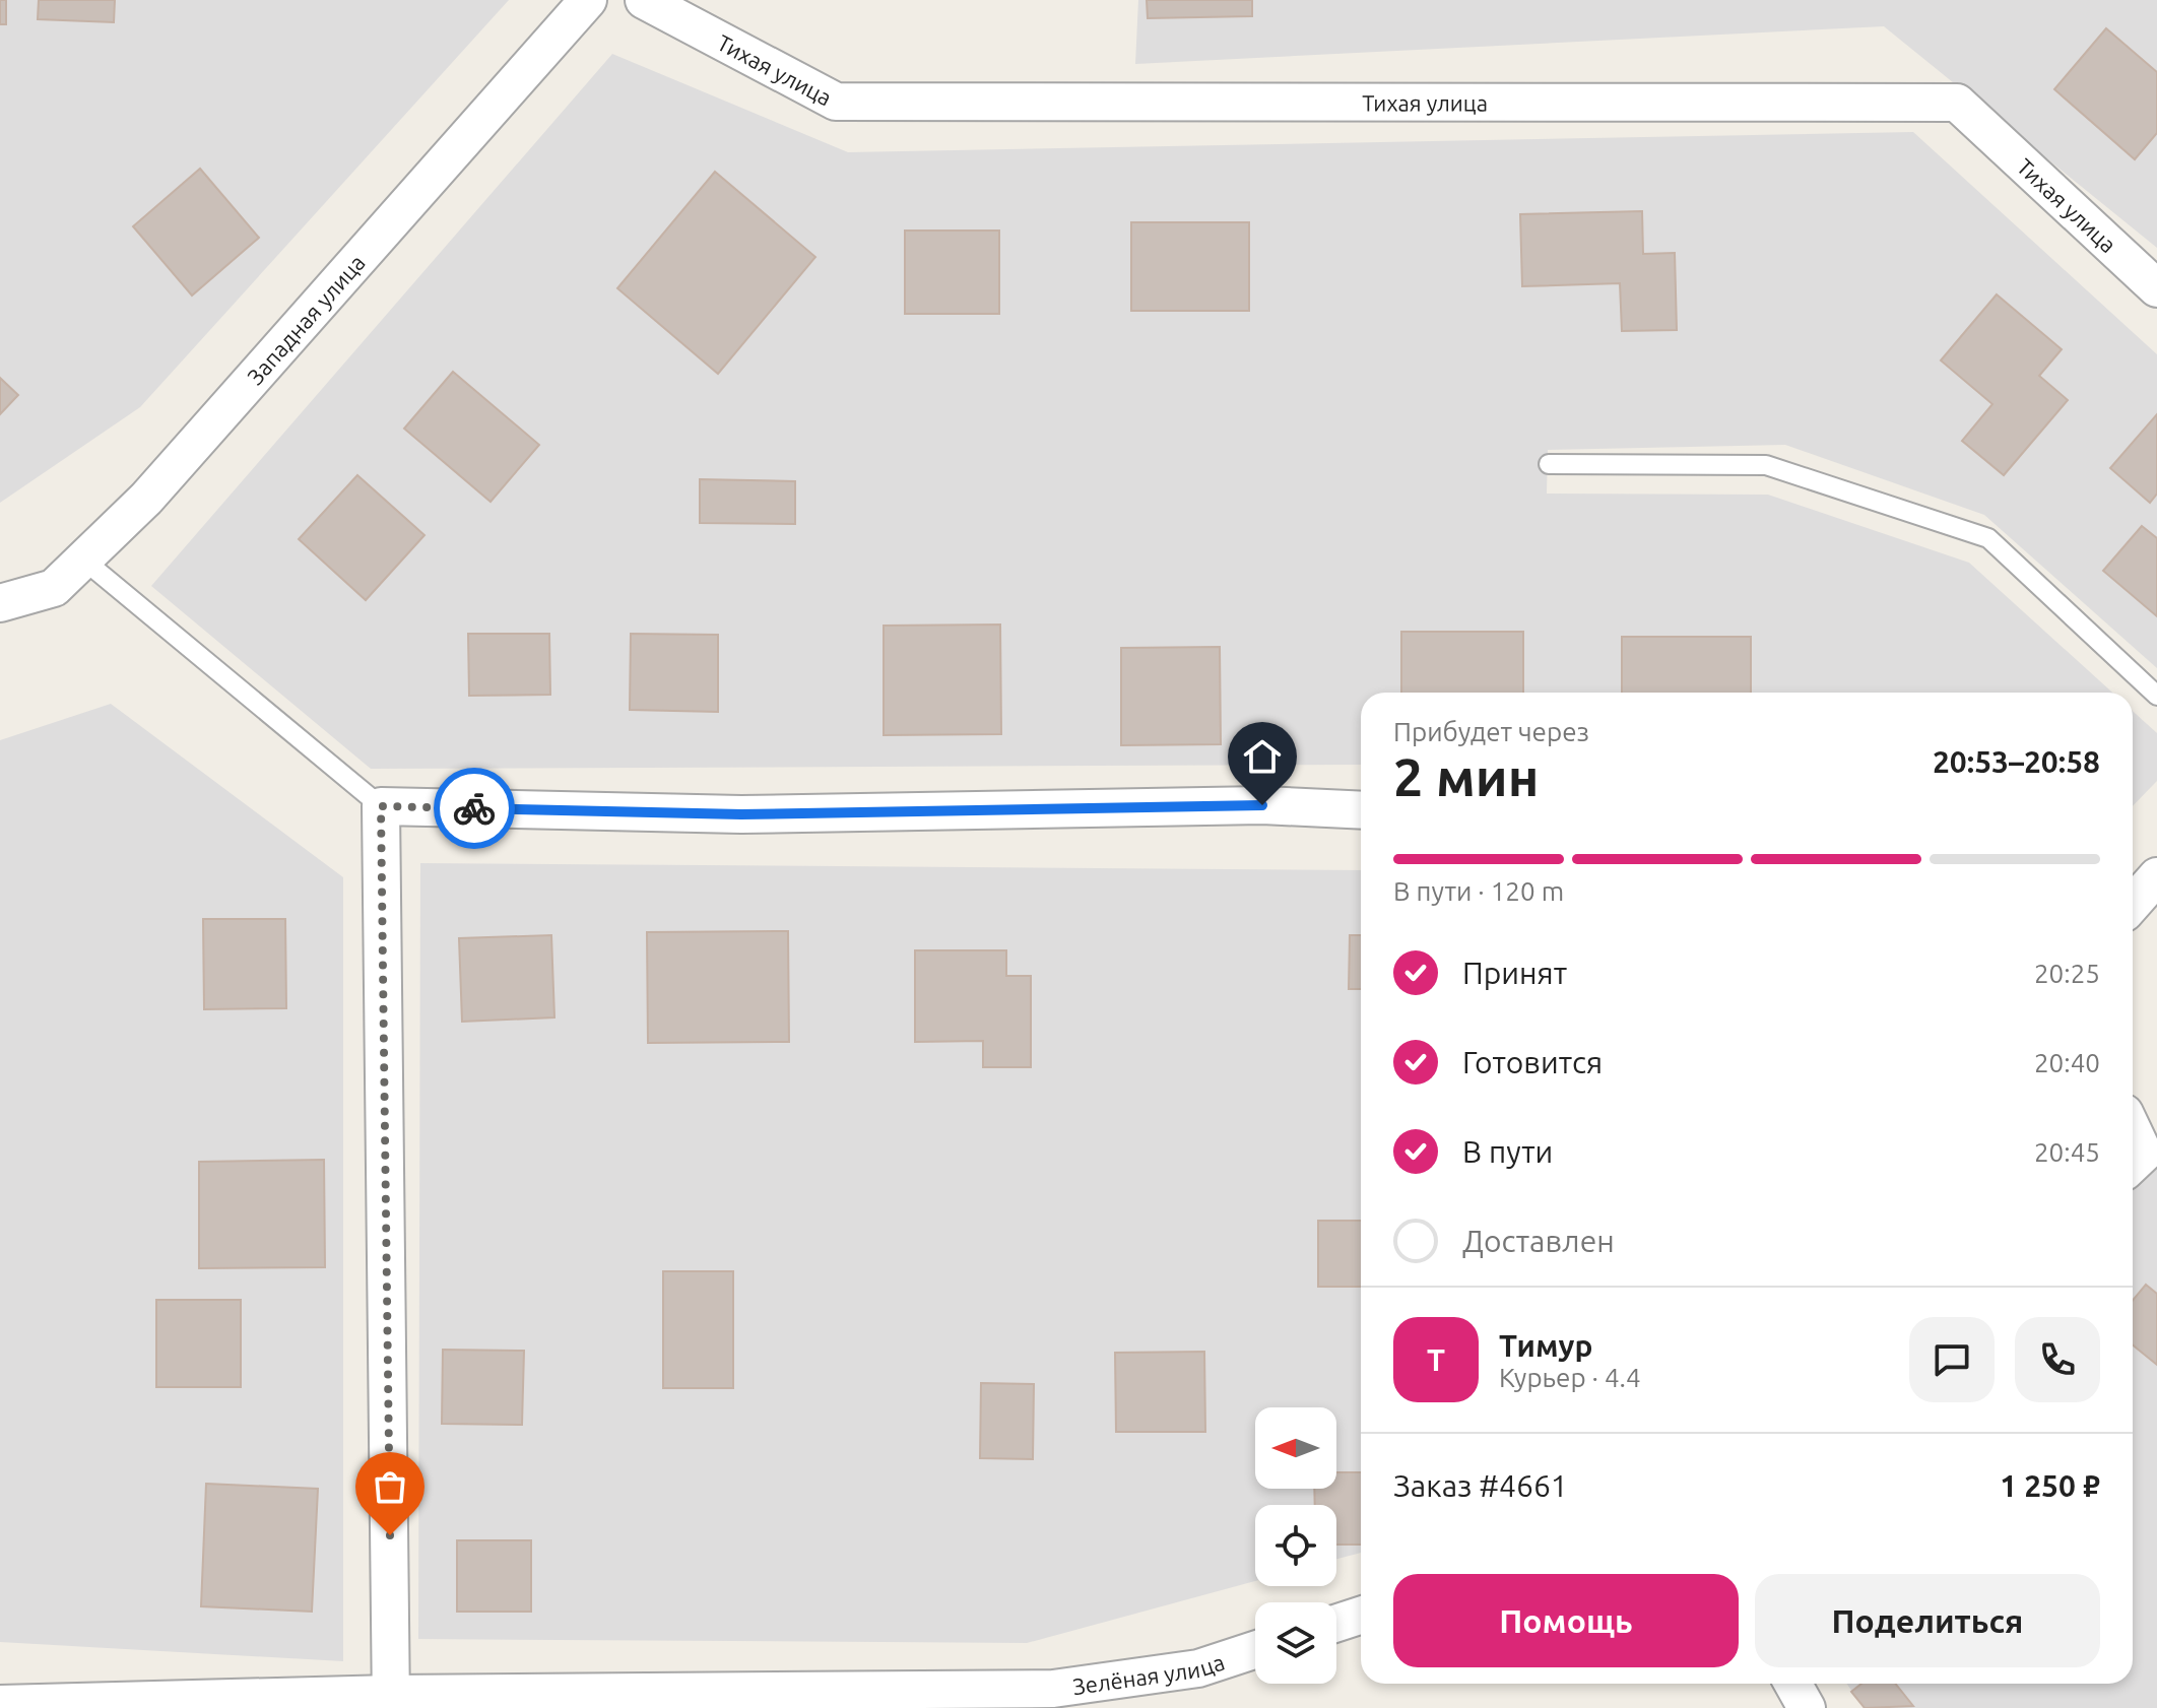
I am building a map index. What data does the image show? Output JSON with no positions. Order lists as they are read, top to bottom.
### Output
{
  "streets": {
    "street": ["Тихая улица", "Западная улица", "Зелёная улица"]
  },
  "north": "left",
  "page": {
    "heading": ["2 мин", "Прибудет через", "20:53–20:58"],
    "panel": [
      "Тимур",
      "Курьер · 4.4",
      "Заказ #4661",
      "1 250 ₽"
    ],
    "bar": "В пути · 120 m",
    "list": [
      ["Принят", "20:25"],
      ["Готовится", "20:40"],
      ["В пути", "20:45"],
      "Доставлен"
    ],
    "round": "Т",
    "buttons": ["Помощь", "Поделиться"]
  }
}
